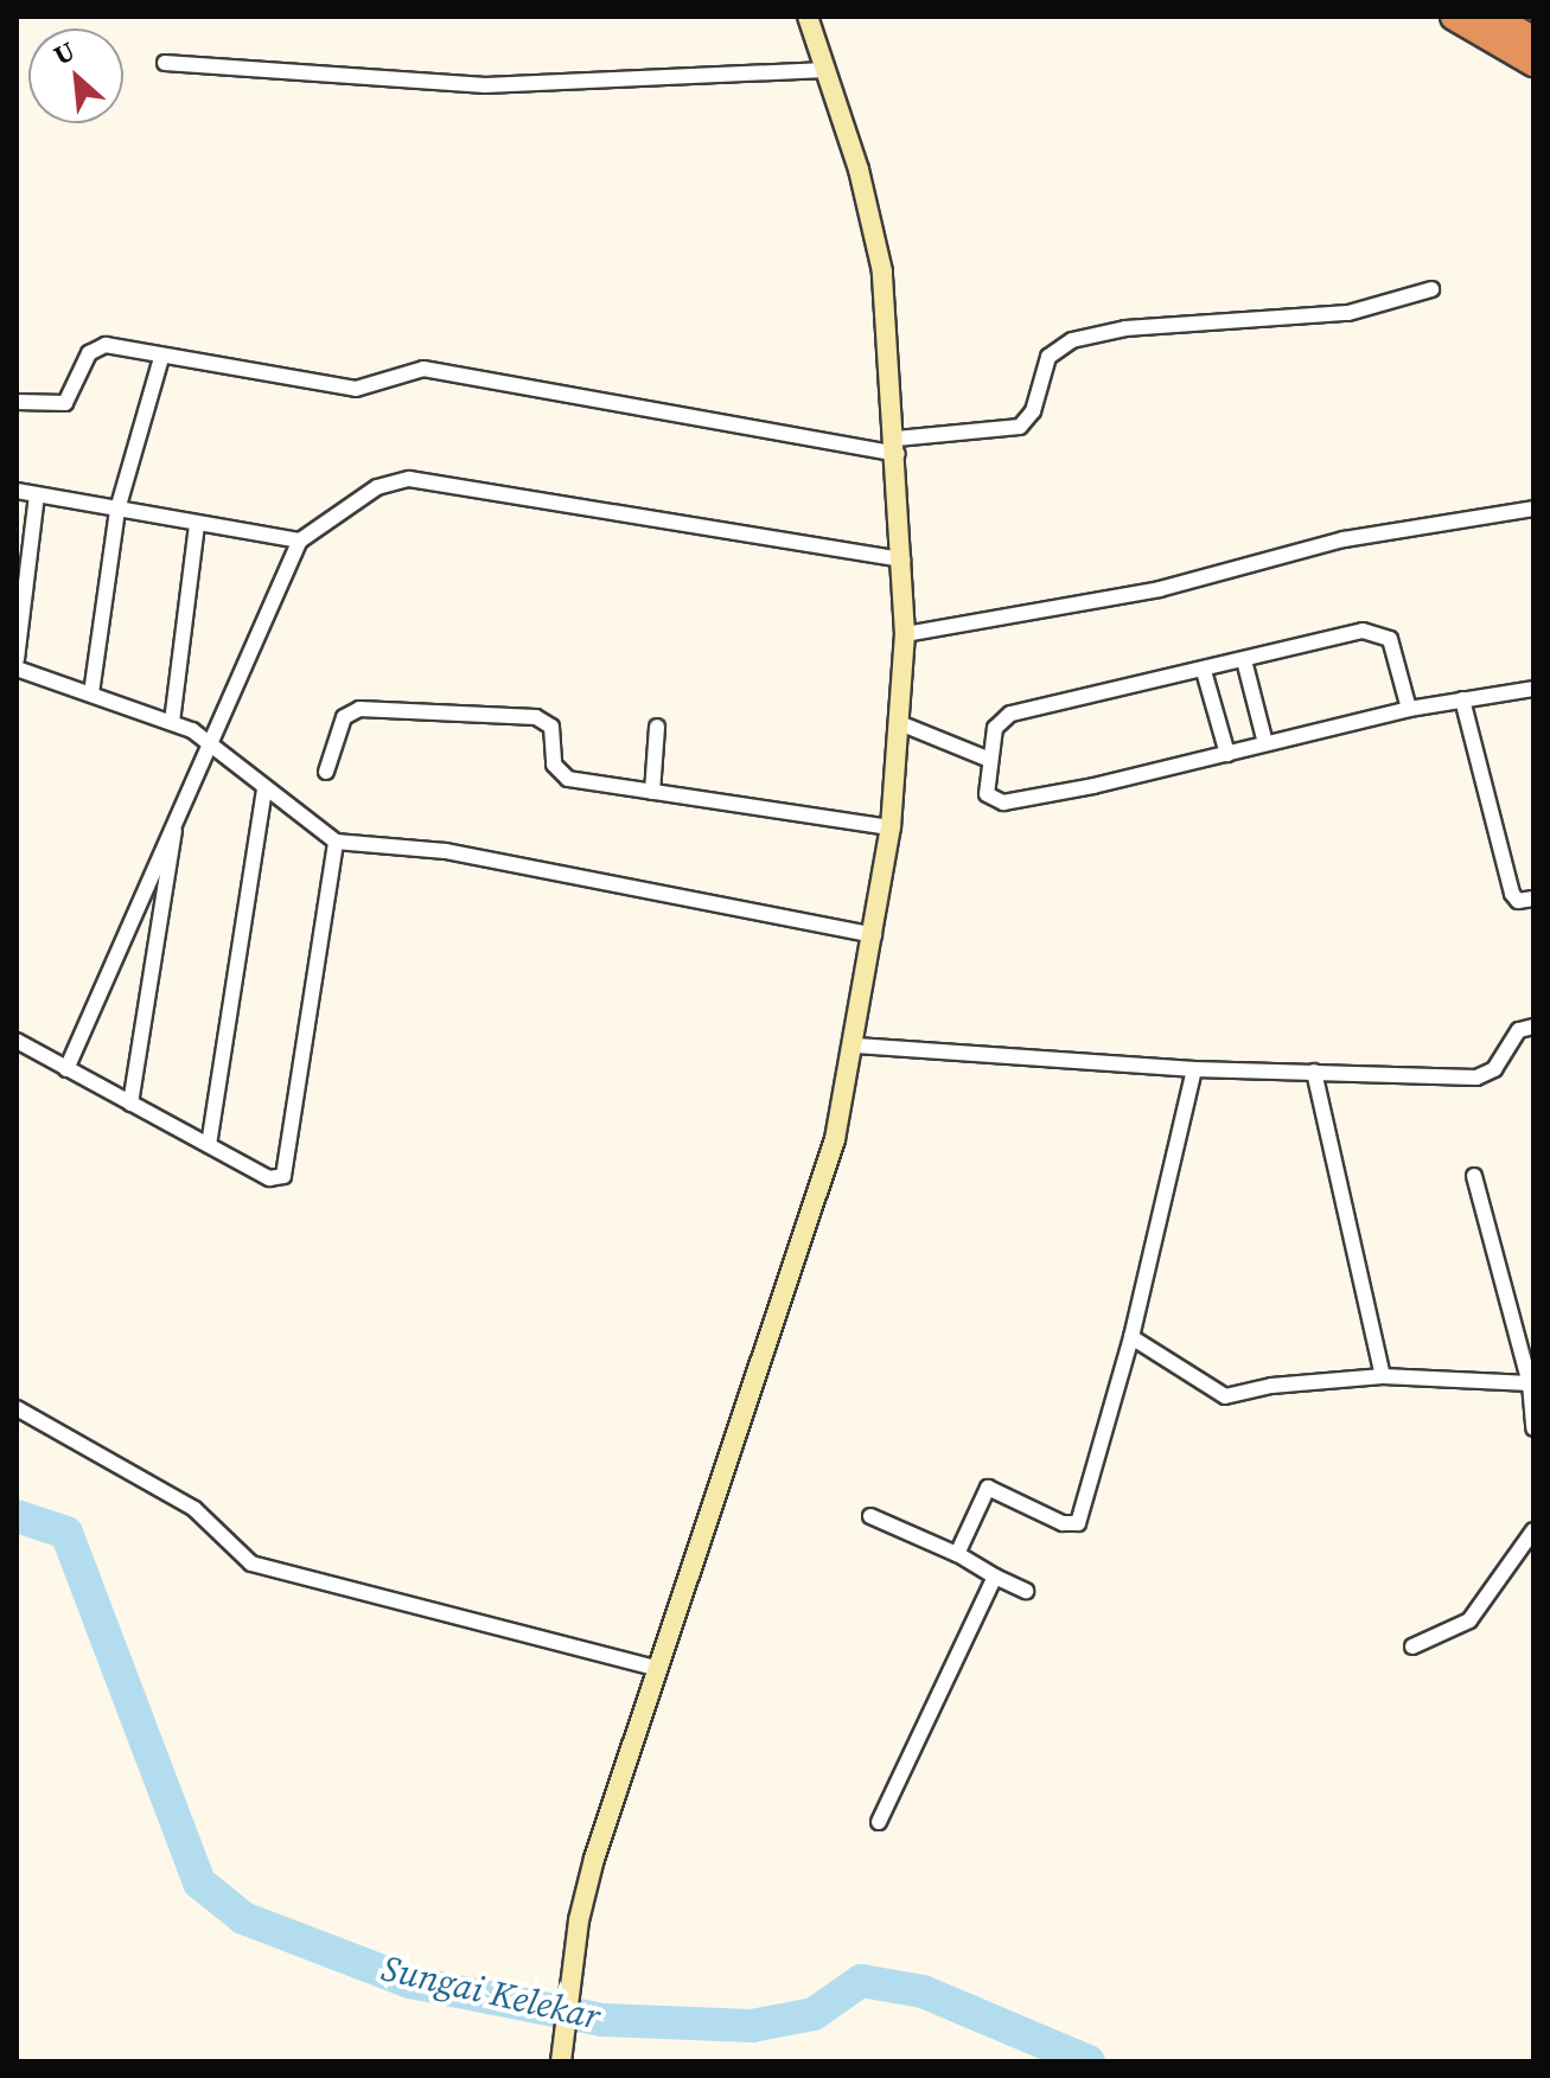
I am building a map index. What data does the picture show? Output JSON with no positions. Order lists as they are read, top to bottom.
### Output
{
  "water": ["Sungai Kelekar"],
  "north": "top left"
}
